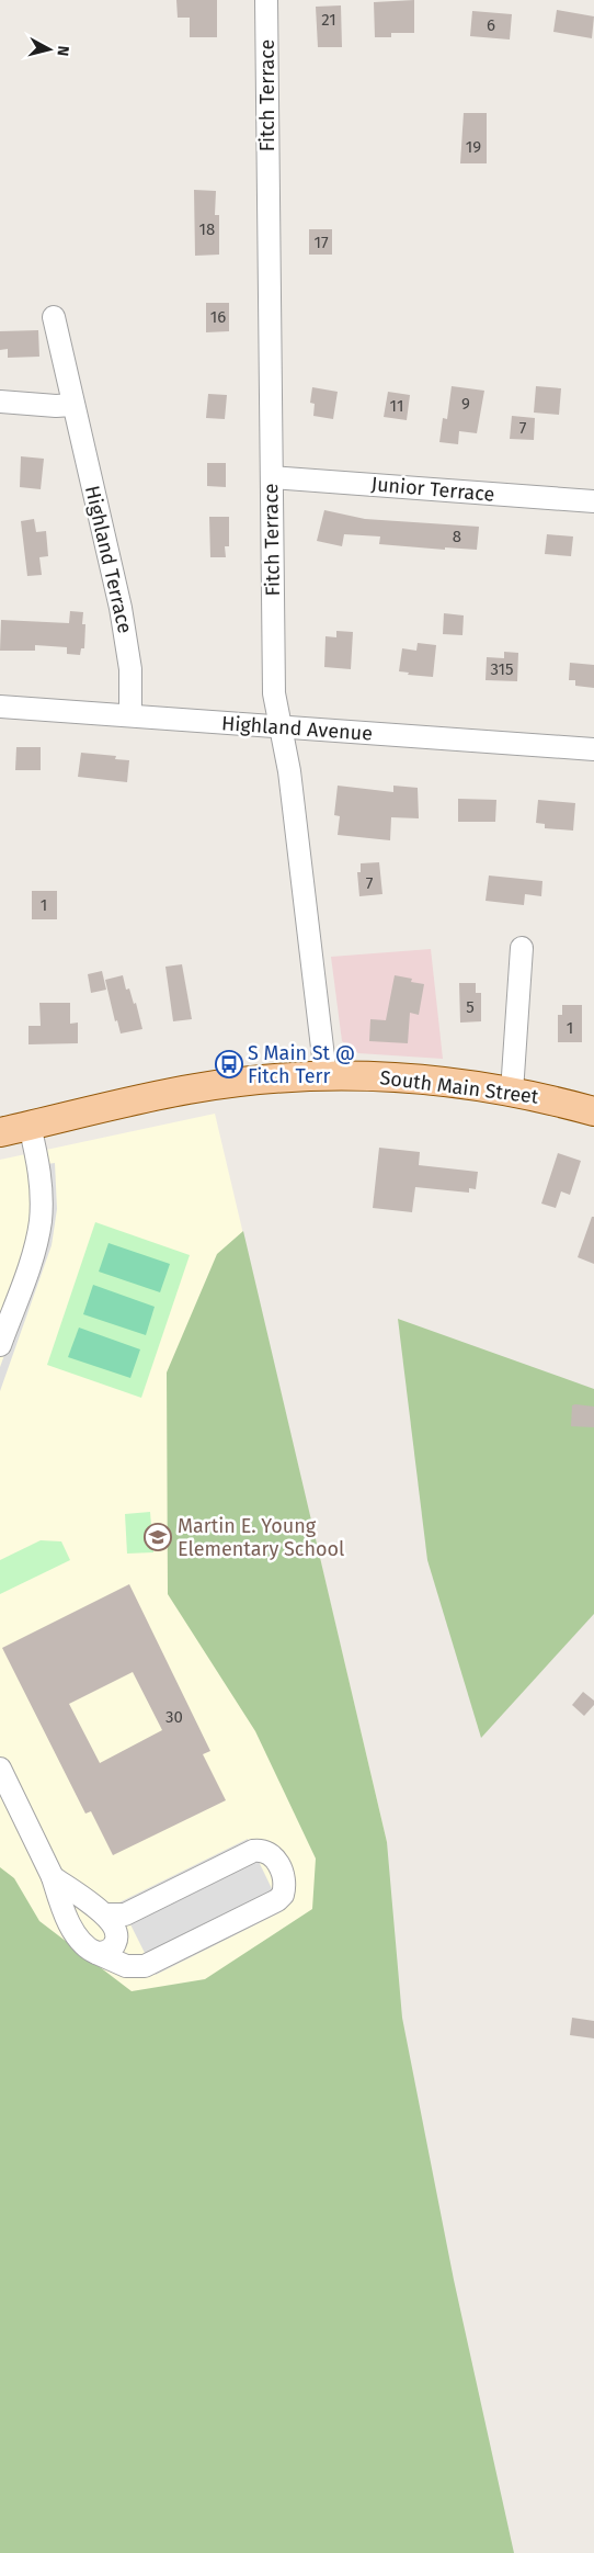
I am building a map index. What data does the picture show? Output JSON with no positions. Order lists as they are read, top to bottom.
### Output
{
  "streets": {
    "main road": ["South Main Street"],
    "street": [
      "Fitch Terrace",
      "Junior Terrace",
      "Highland Terrace",
      "Highland Avenue"
    ]
  },
  "crossings": [
    ["Fitch Terrace", "Junior Terrace"],
    ["Fitch Terrace", "Highland Avenue"],
    ["Fitch Terrace", "South Main Street"],
    ["Highland Terrace", "Highland Avenue"]
  ],
  "places": {
    "bus stop": ["S Main St @ Fitch Terr"],
    "school or university": ["Martin E. Young Elementary School"]
  },
  "house_numbers": [
    "21",
    "6",
    "19",
    "18",
    "17",
    "16",
    "9",
    "11",
    "7",
    "8",
    "315",
    "7",
    "1",
    "5",
    "1",
    "30"
  ],
  "north": "right"
}
